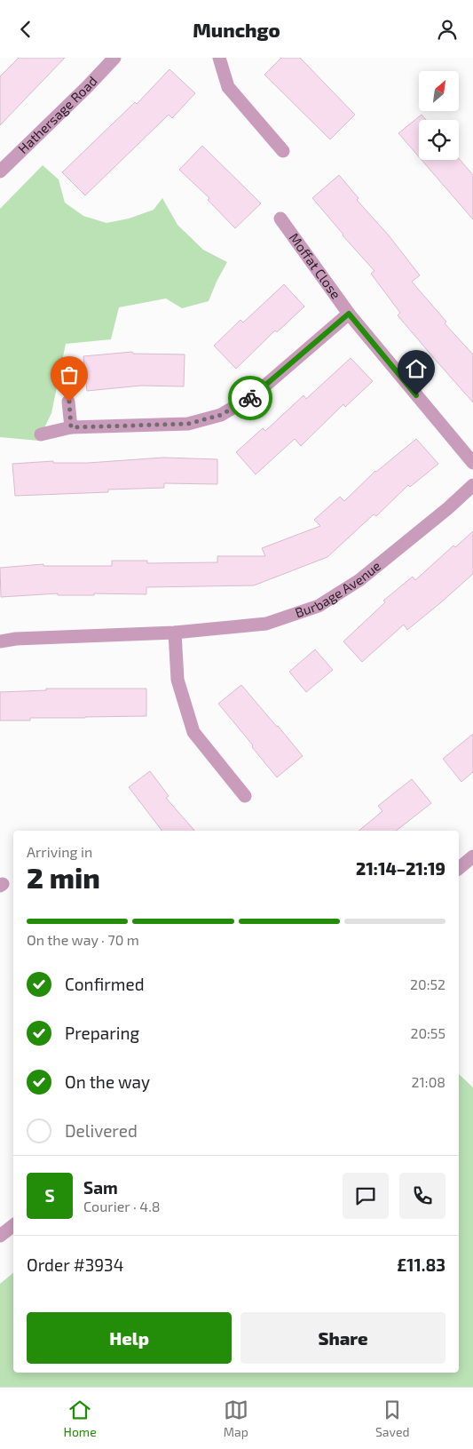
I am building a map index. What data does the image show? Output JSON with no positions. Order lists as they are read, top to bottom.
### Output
{
  "streets": {
    "street": ["Hathersage Road", "Moffat Close", "Burbage Avenue"]
  },
  "north": "top right",
  "page": {
    "header": "Munchgo",
    "heading": ["2 min", "Arriving in", "21:14–21:19"],
    "panel": [
      "Sam",
      "Courier · 4.8",
      "Order #3934",
      "£11.83"
    ],
    "bar": "On the way · 70 m",
    "list": [
      ["Confirmed", "20:52"],
      ["Preparing", "20:55"],
      ["On the way", "21:08"],
      "Delivered"
    ],
    "round": "S",
    "buttons": ["Help", "Share"],
    "tabs": ["Home", "Map", "Saved"]
  }
}
